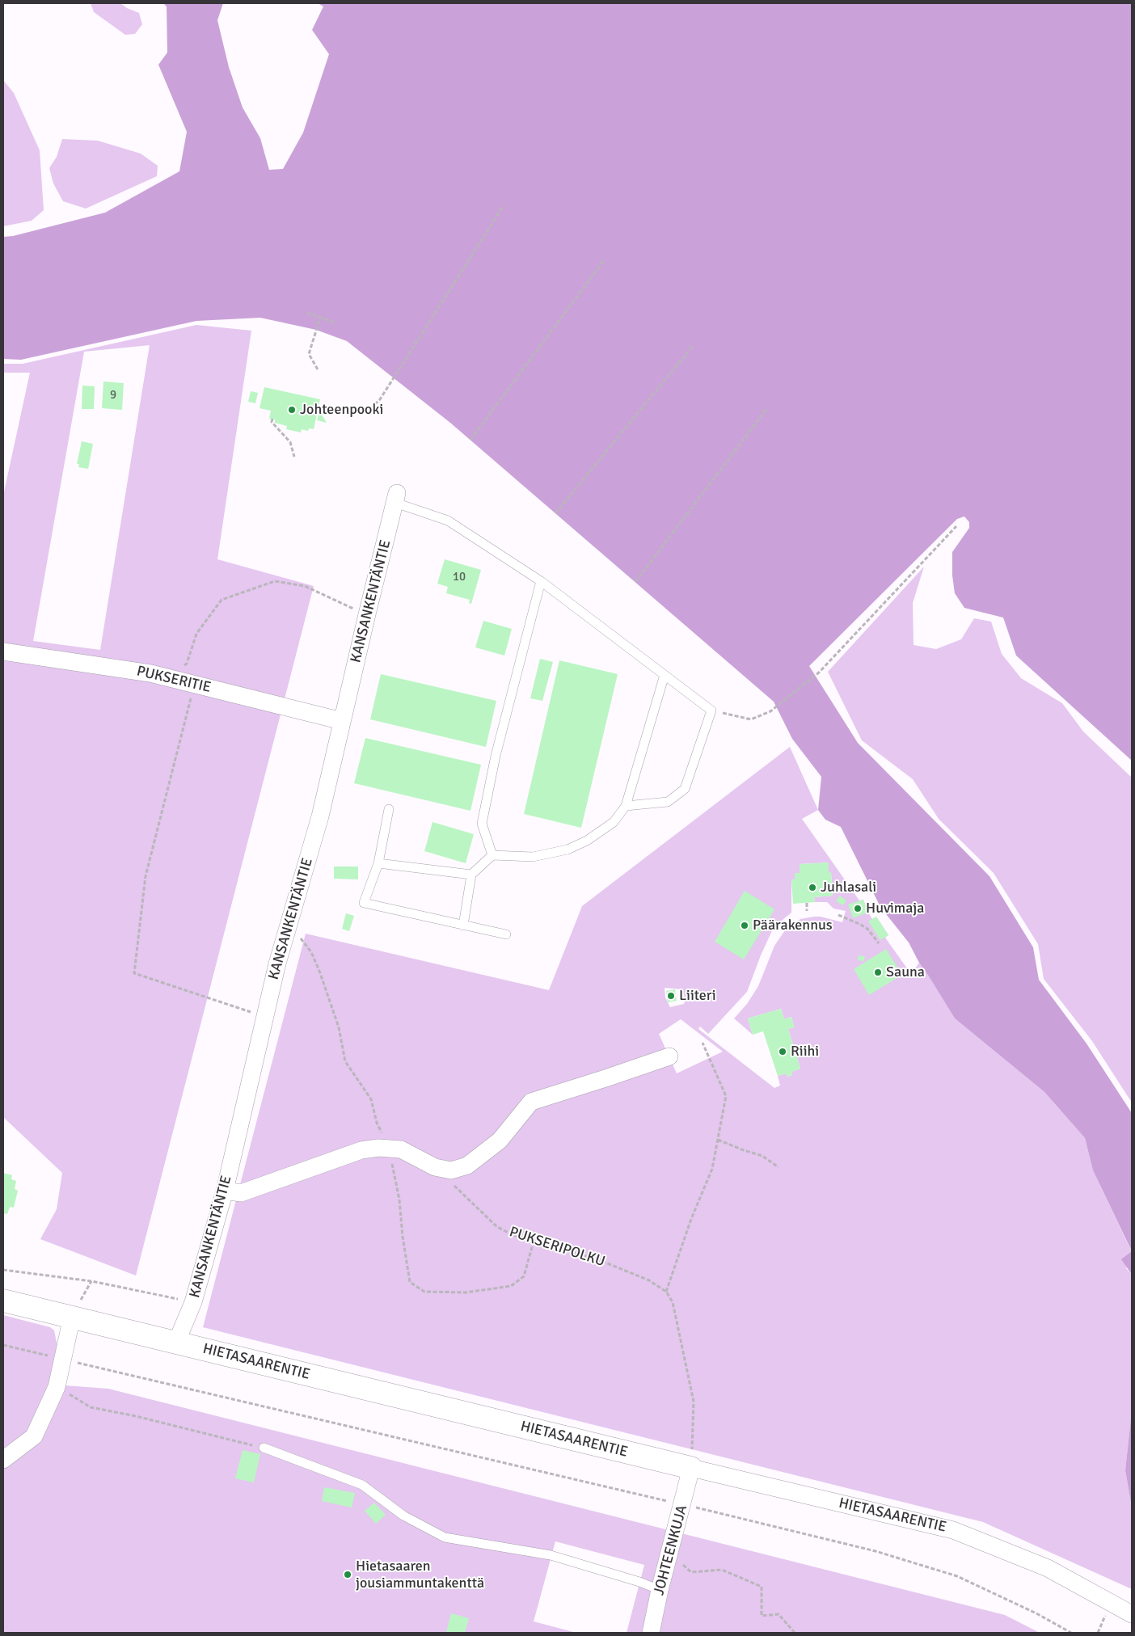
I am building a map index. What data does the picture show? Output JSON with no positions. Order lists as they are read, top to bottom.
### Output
{
  "streets": {
    "street": [
      "KANSANKENTÄNTIE",
      "PUKSERITIE",
      "HIETASAARENTIE",
      "JOHTEENKUJA"
    ],
    "path": ["PUKSERIPOLKU"]
  },
  "crossings": [
    ["KANSANKENTÄNTIE", "PUKSERITIE"],
    ["KANSANKENTÄNTIE", "HIETASAARENTIE"],
    ["HIETASAARENTIE", "JOHTEENKUJA"]
  ],
  "places": [
    "Johteenpooki",
    "Juhlasali",
    "Huvimaja",
    "Päärakennus",
    "Sauna",
    "Liiteri",
    "Riihi",
    "Hietasaaren jousiammuntakenttä"
  ],
  "house_numbers": ["9", "10"]
}
